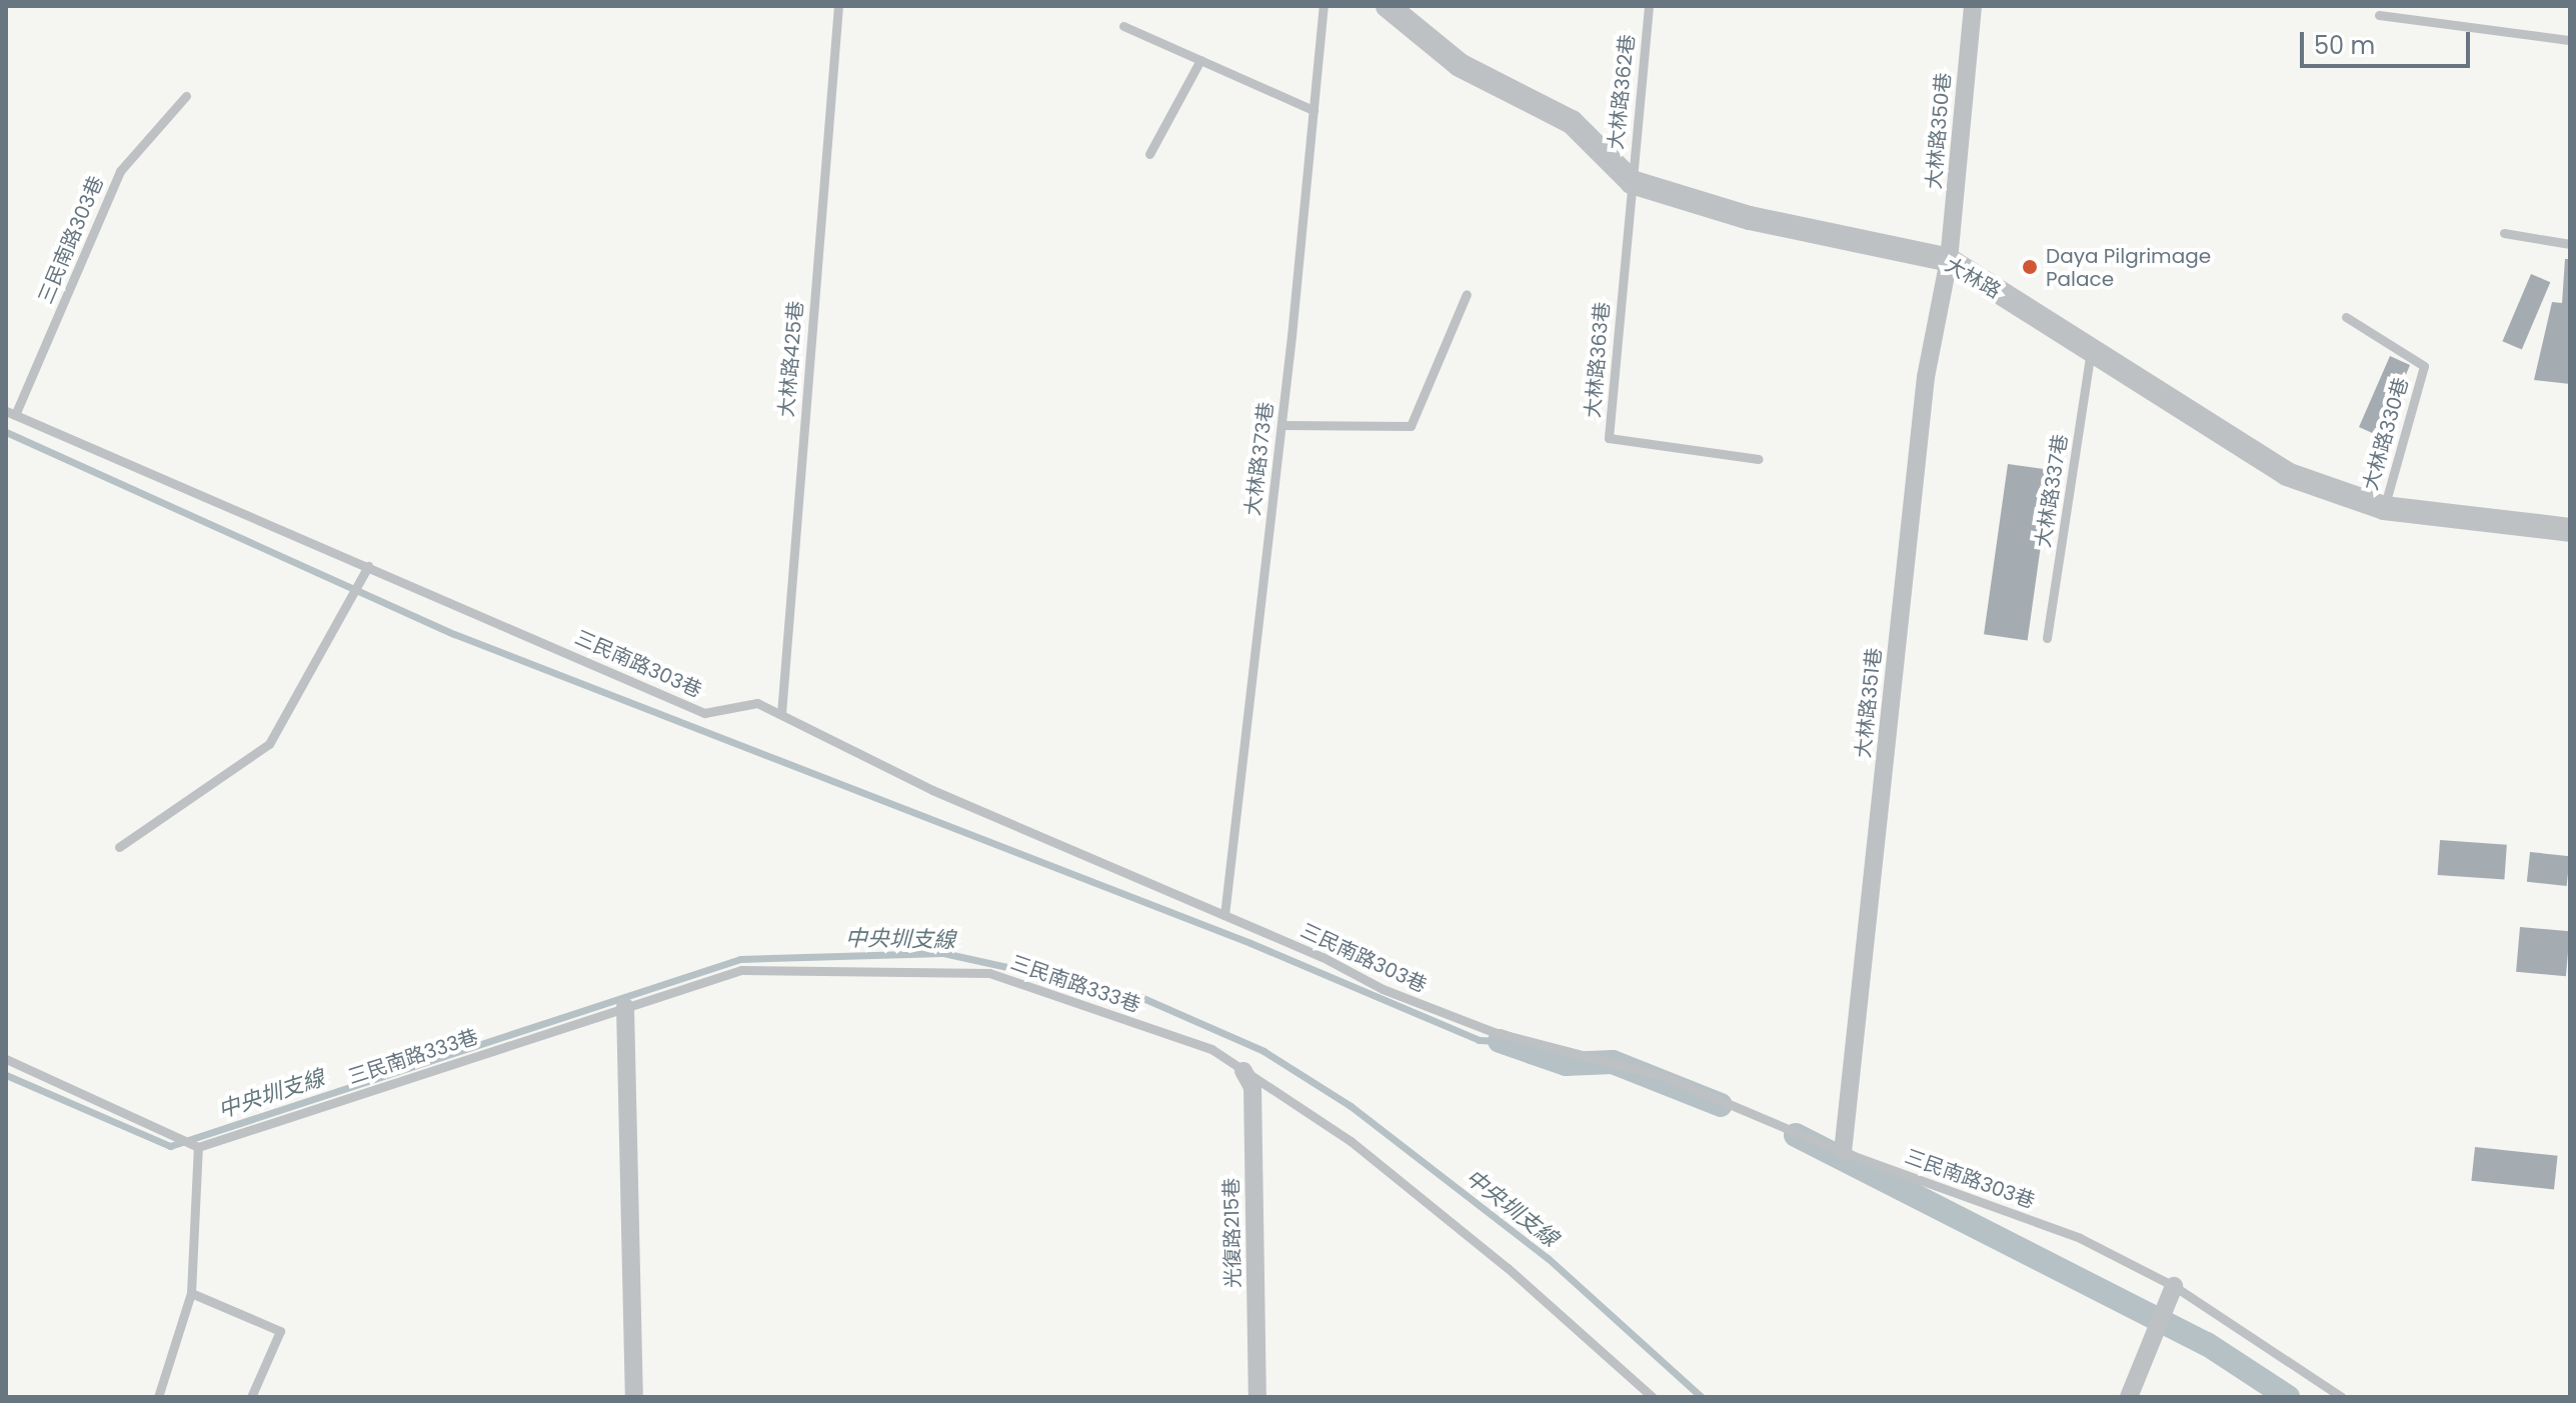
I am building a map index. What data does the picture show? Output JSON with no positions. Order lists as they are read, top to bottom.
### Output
{
  "streets": {
    "street": [
      "大林路350巷",
      "大林路",
      "大林路351巷",
      "光復路215巷"
    ],
    "lane": [
      "大林路362巷",
      "三民南路303巷",
      "大林路425巷",
      "大林路363巷",
      "大林路330巷",
      "大林路373巷",
      "大林路337巷",
      "三民南路333巷"
    ]
  },
  "crossings": [
    ["大林路362巷", "大林路"],
    ["大林路362巷", "大林路363巷"],
    ["大林路350巷", "大林路"],
    ["大林路350巷", "大林路351巷"],
    ["三民南路303巷", "大林路425巷"],
    ["三民南路303巷", "大林路373巷"],
    ["三民南路303巷", "大林路351巷"],
    ["大林路", "大林路363巷"],
    ["大林路", "大林路330巷"],
    ["大林路", "大林路337巷"],
    ["大林路", "大林路351巷"],
    ["三民南路333巷", "光復路215巷"]
  ],
  "water": ["中央圳支線"],
  "places": ["Daya Pilgrimage Palace"],
  "scale_bar": "50 m"
}
